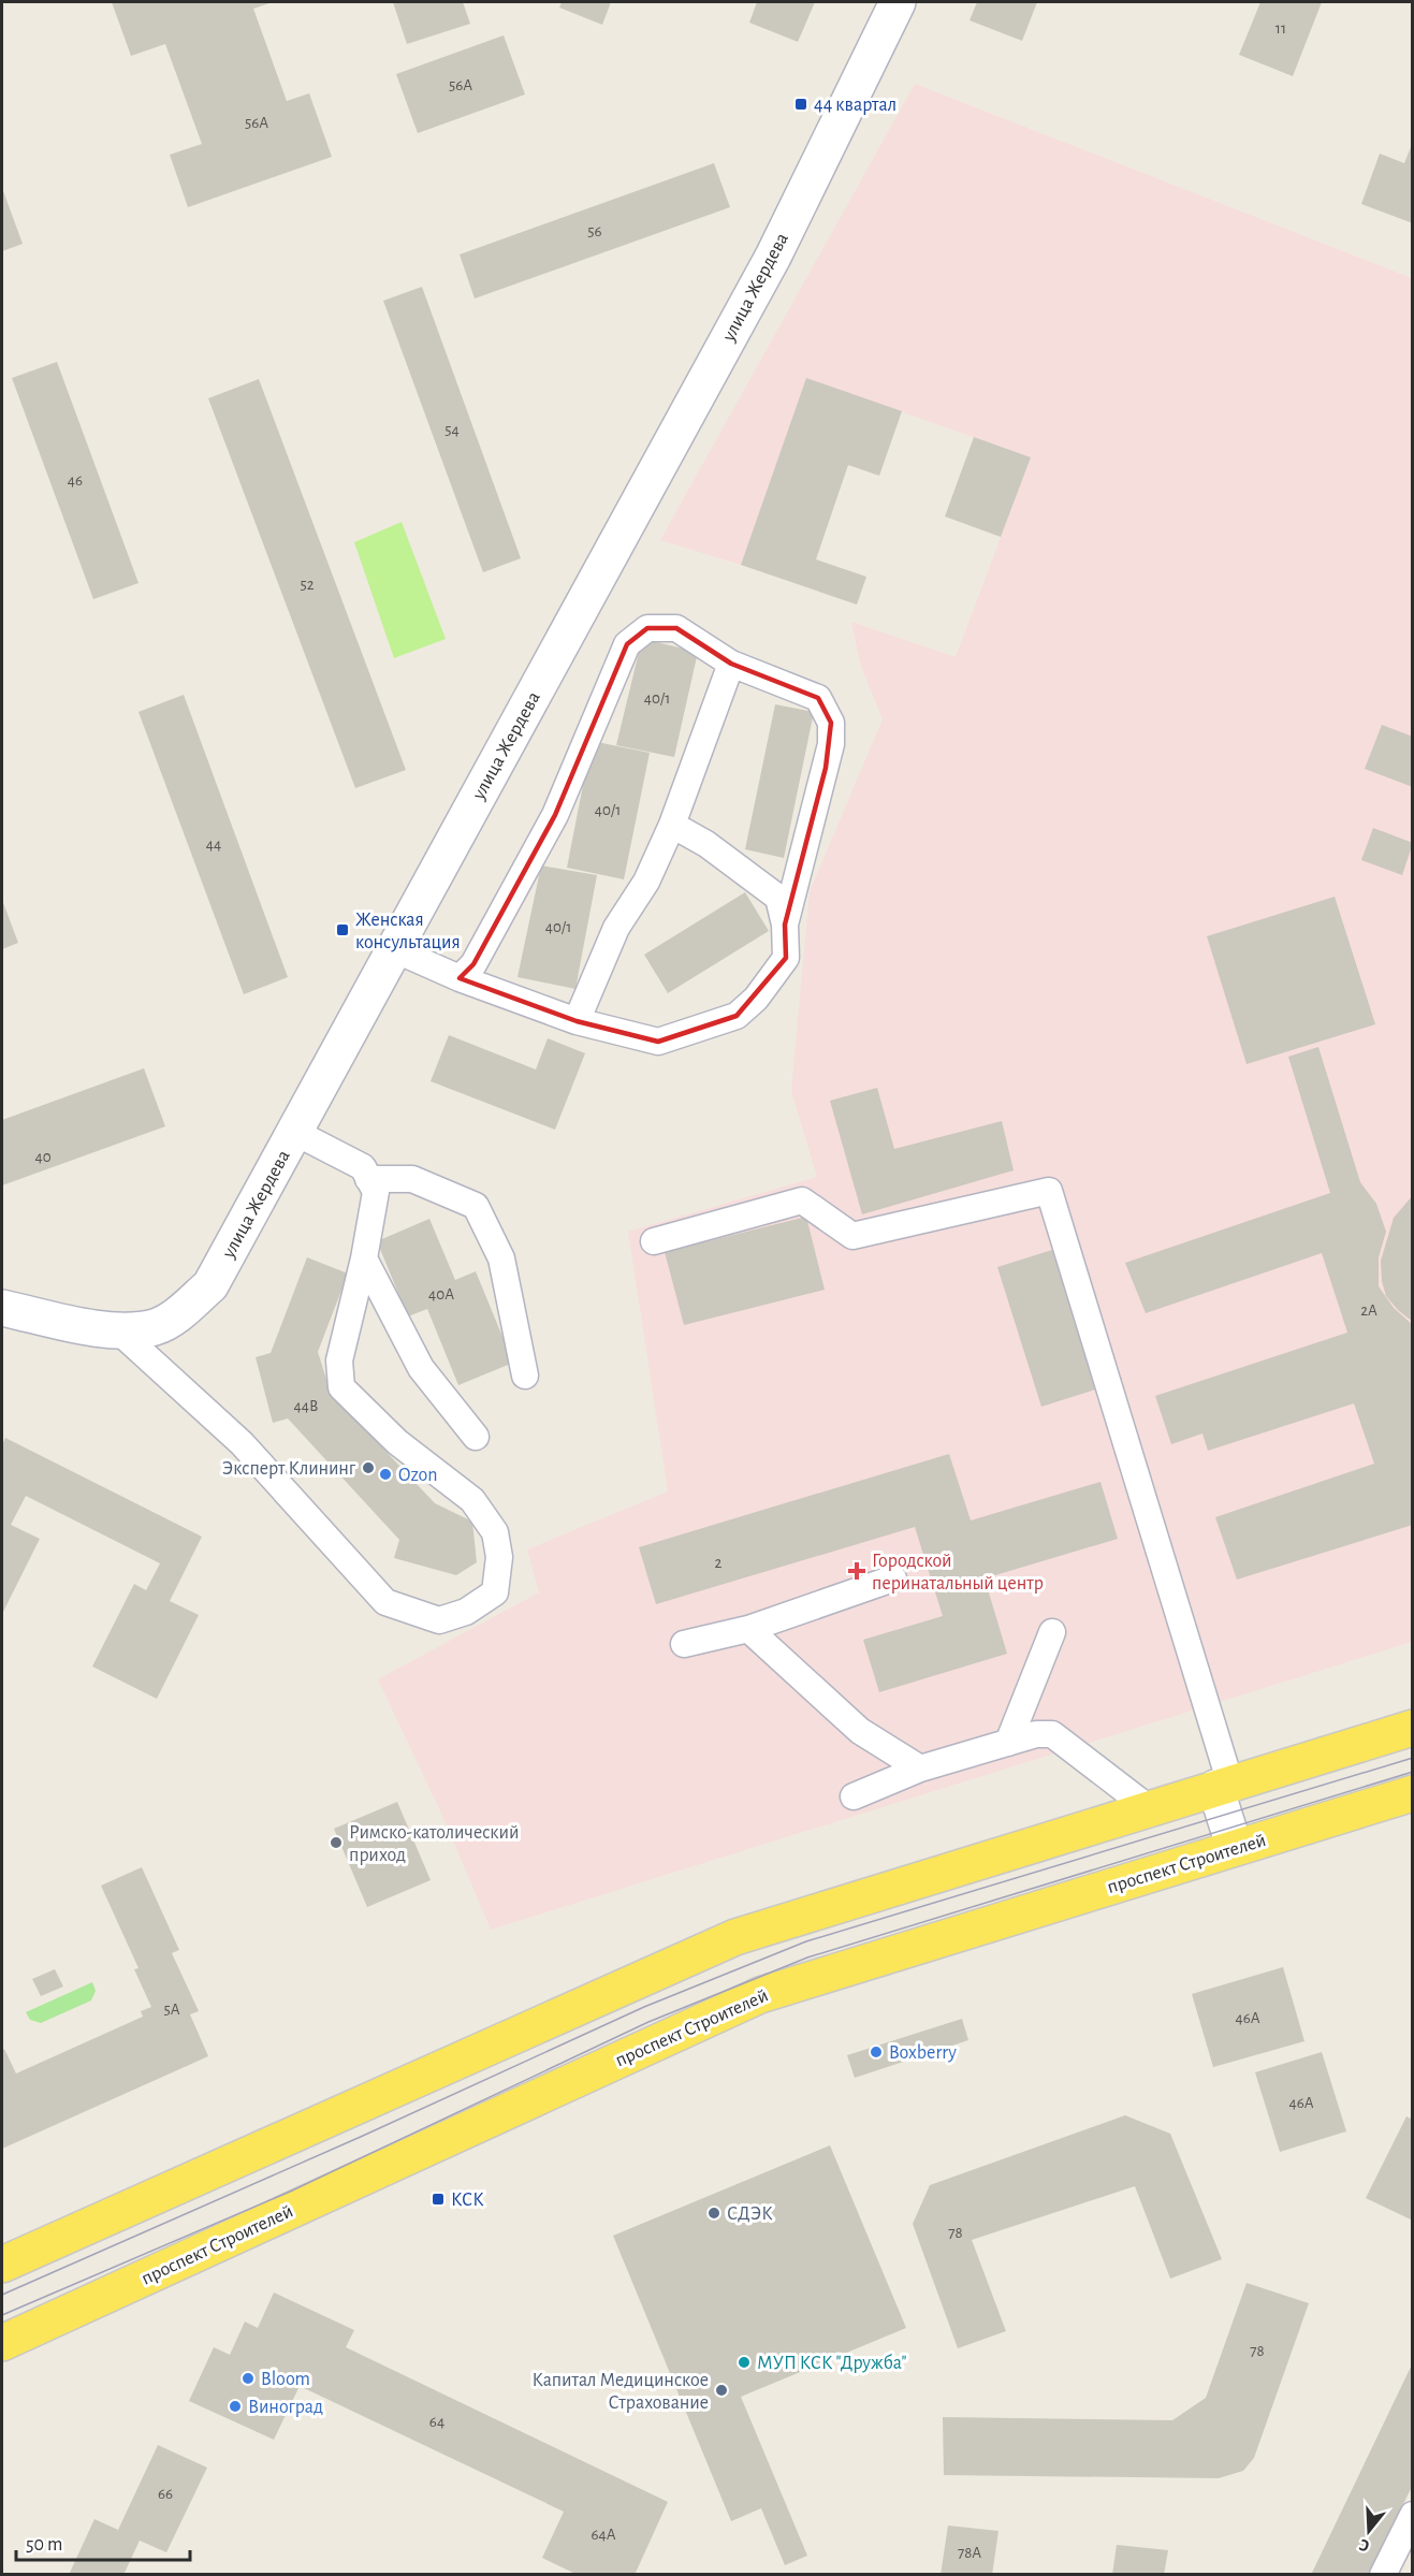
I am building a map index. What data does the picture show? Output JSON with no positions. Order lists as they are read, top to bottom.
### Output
{
  "streets": {
    "main road": ["улица Жердева", "проспект Строителей"]
  },
  "places": {
    "transit": ["44 квартал", "Женская консультация", "КСК"],
    "other": [
      "Эксперт Клининг",
      "Ozon",
      "Римско-католический приход",
      "Boxberry",
      "СДЭК",
      "МУП КСК \"Дружба\"",
      "Bloom",
      "Капитал Медицинское Страхование",
      "Виноград"
    ],
    "health": ["Городской перинатальный центр"]
  },
  "house_numbers": [
    "11",
    "56А",
    "56А",
    "56",
    "54",
    "46",
    "52",
    "40/1",
    "40/1",
    "44",
    "40/1",
    "40",
    "40А",
    "2А",
    "44В",
    "2",
    "5А",
    "46А",
    "46А",
    "78",
    "78",
    "64",
    "66",
    "64А",
    "78А"
  ],
  "scale_bar": "50 m",
  "north": "bottom"
}
